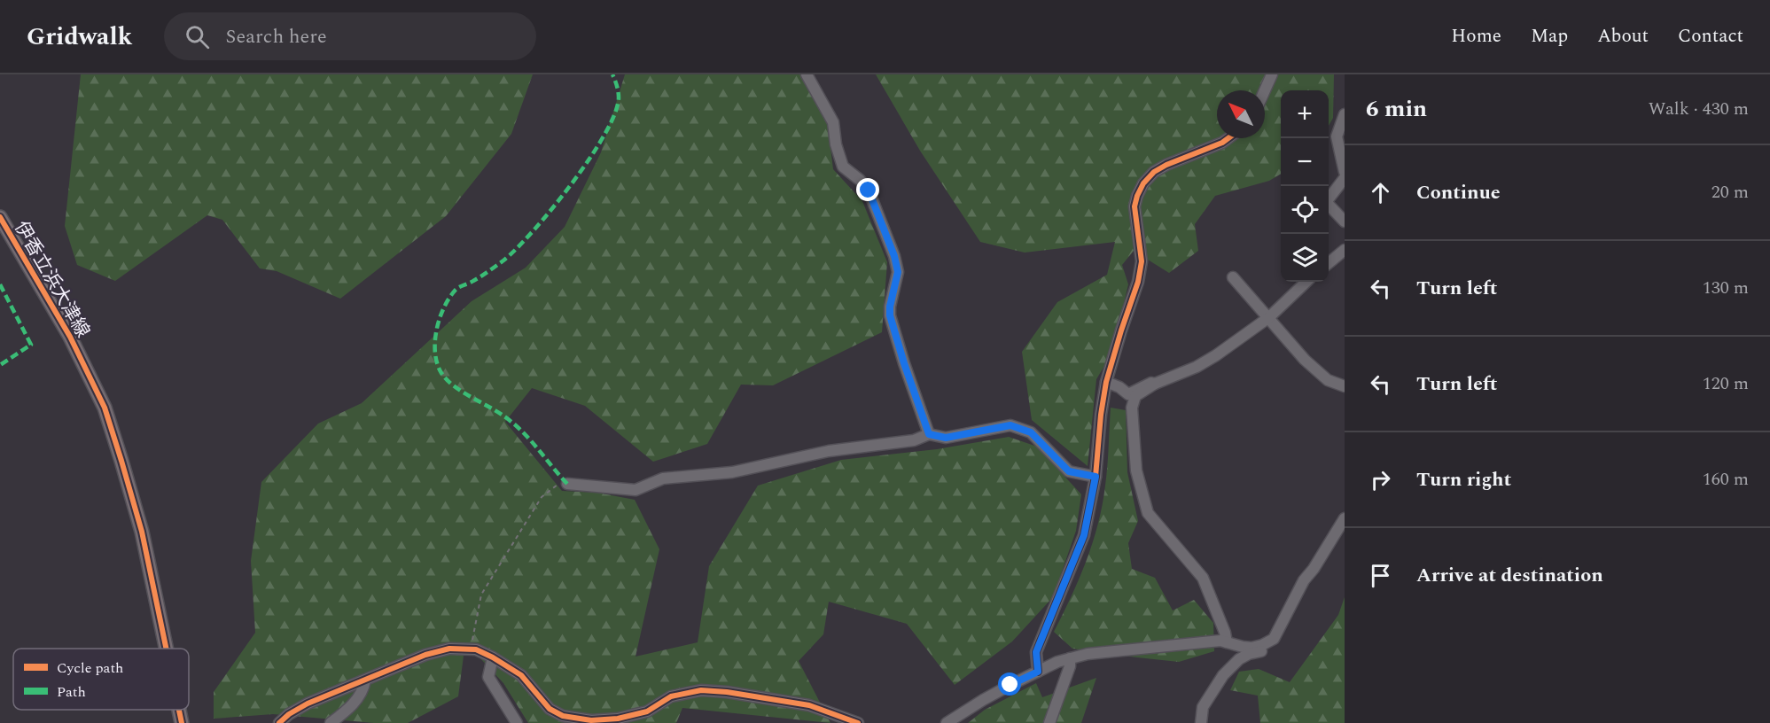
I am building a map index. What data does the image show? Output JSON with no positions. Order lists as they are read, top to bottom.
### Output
{
  "streets": {
    "main road": ["伊香立浜大津線"]
  },
  "legend": ["Cycle path", "Path"],
  "north": "top left",
  "page": {
    "header": "Gridwalk",
    "search": "Search here",
    "nav": [
      "Home",
      "Map",
      "About",
      "Contact"
    ],
    "heading": ["6 min", "Walk · 430 m"],
    "map_buttons": ["+", "−"],
    "list": [
      ["Continue", "20 m"],
      ["Turn left", "130 m"],
      ["Turn left", "120 m"],
      ["Turn right", "160 m"],
      "Arrive at destination"
    ]
  }
}
